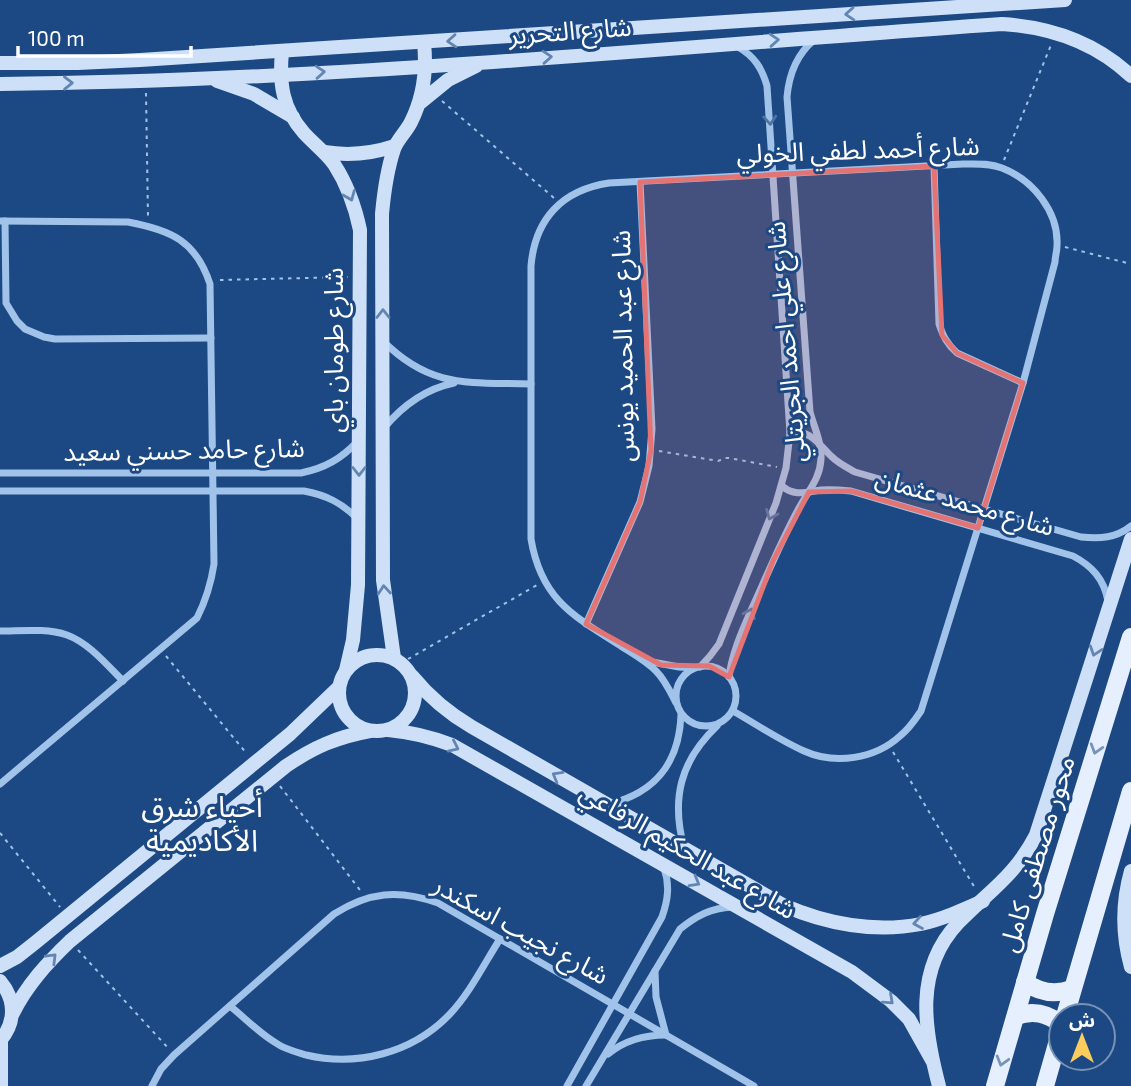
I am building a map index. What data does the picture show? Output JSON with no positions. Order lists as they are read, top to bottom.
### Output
{
  "streets": {
    "main road": ["محور مصطفى كامل"],
    "street": [
      "شارع التحرير",
      "شارع أحمد لطفي الخولي",
      "شارع علي احمد الجريتلي",
      "شارع عبد الحميد يونس",
      "شارع طومان باي",
      "شارع حامد حسني سعيد",
      "شارع محمد عثمان",
      "شارع عبد الحكيم الرفاعي",
      "شارع نجيب اسكندر"
    ]
  },
  "crossings": [
    ["شارع التحرير", "شارع علي احمد الجريتلي"],
    ["شارع التحرير", "شارع طومان باي"],
    ["شارع أحمد لطفي الخولي", "شارع علي احمد الجريتلي"],
    ["شارع أحمد لطفي الخولي", "شارع عبد الحميد يونس"],
    ["شارع أحمد لطفي الخولي", "شارع محمد عثمان"],
    ["شارع علي احمد الجريتلي", "شارع محمد عثمان"],
    ["شارع طومان باي", "شارع حامد حسني سعيد"],
    ["شارع طومان باي", "شارع عبد الحكيم الرفاعي"]
  ],
  "districts": ["أحياء شرق الأكاديمية"],
  "scale_bar": "100 m",
  "north": "top"
}
